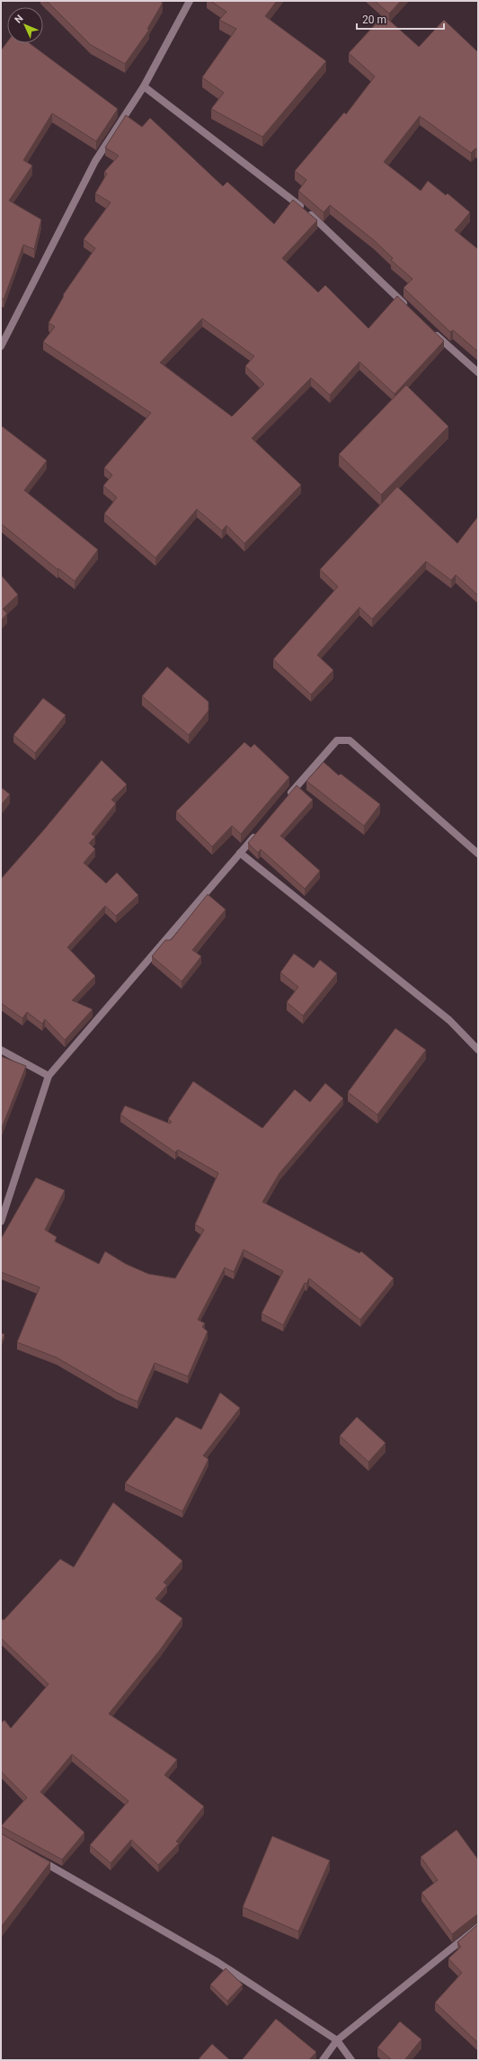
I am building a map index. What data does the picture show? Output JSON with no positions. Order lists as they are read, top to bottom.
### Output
{
  "scale_bar": "20 m",
  "north": "top left"
}
